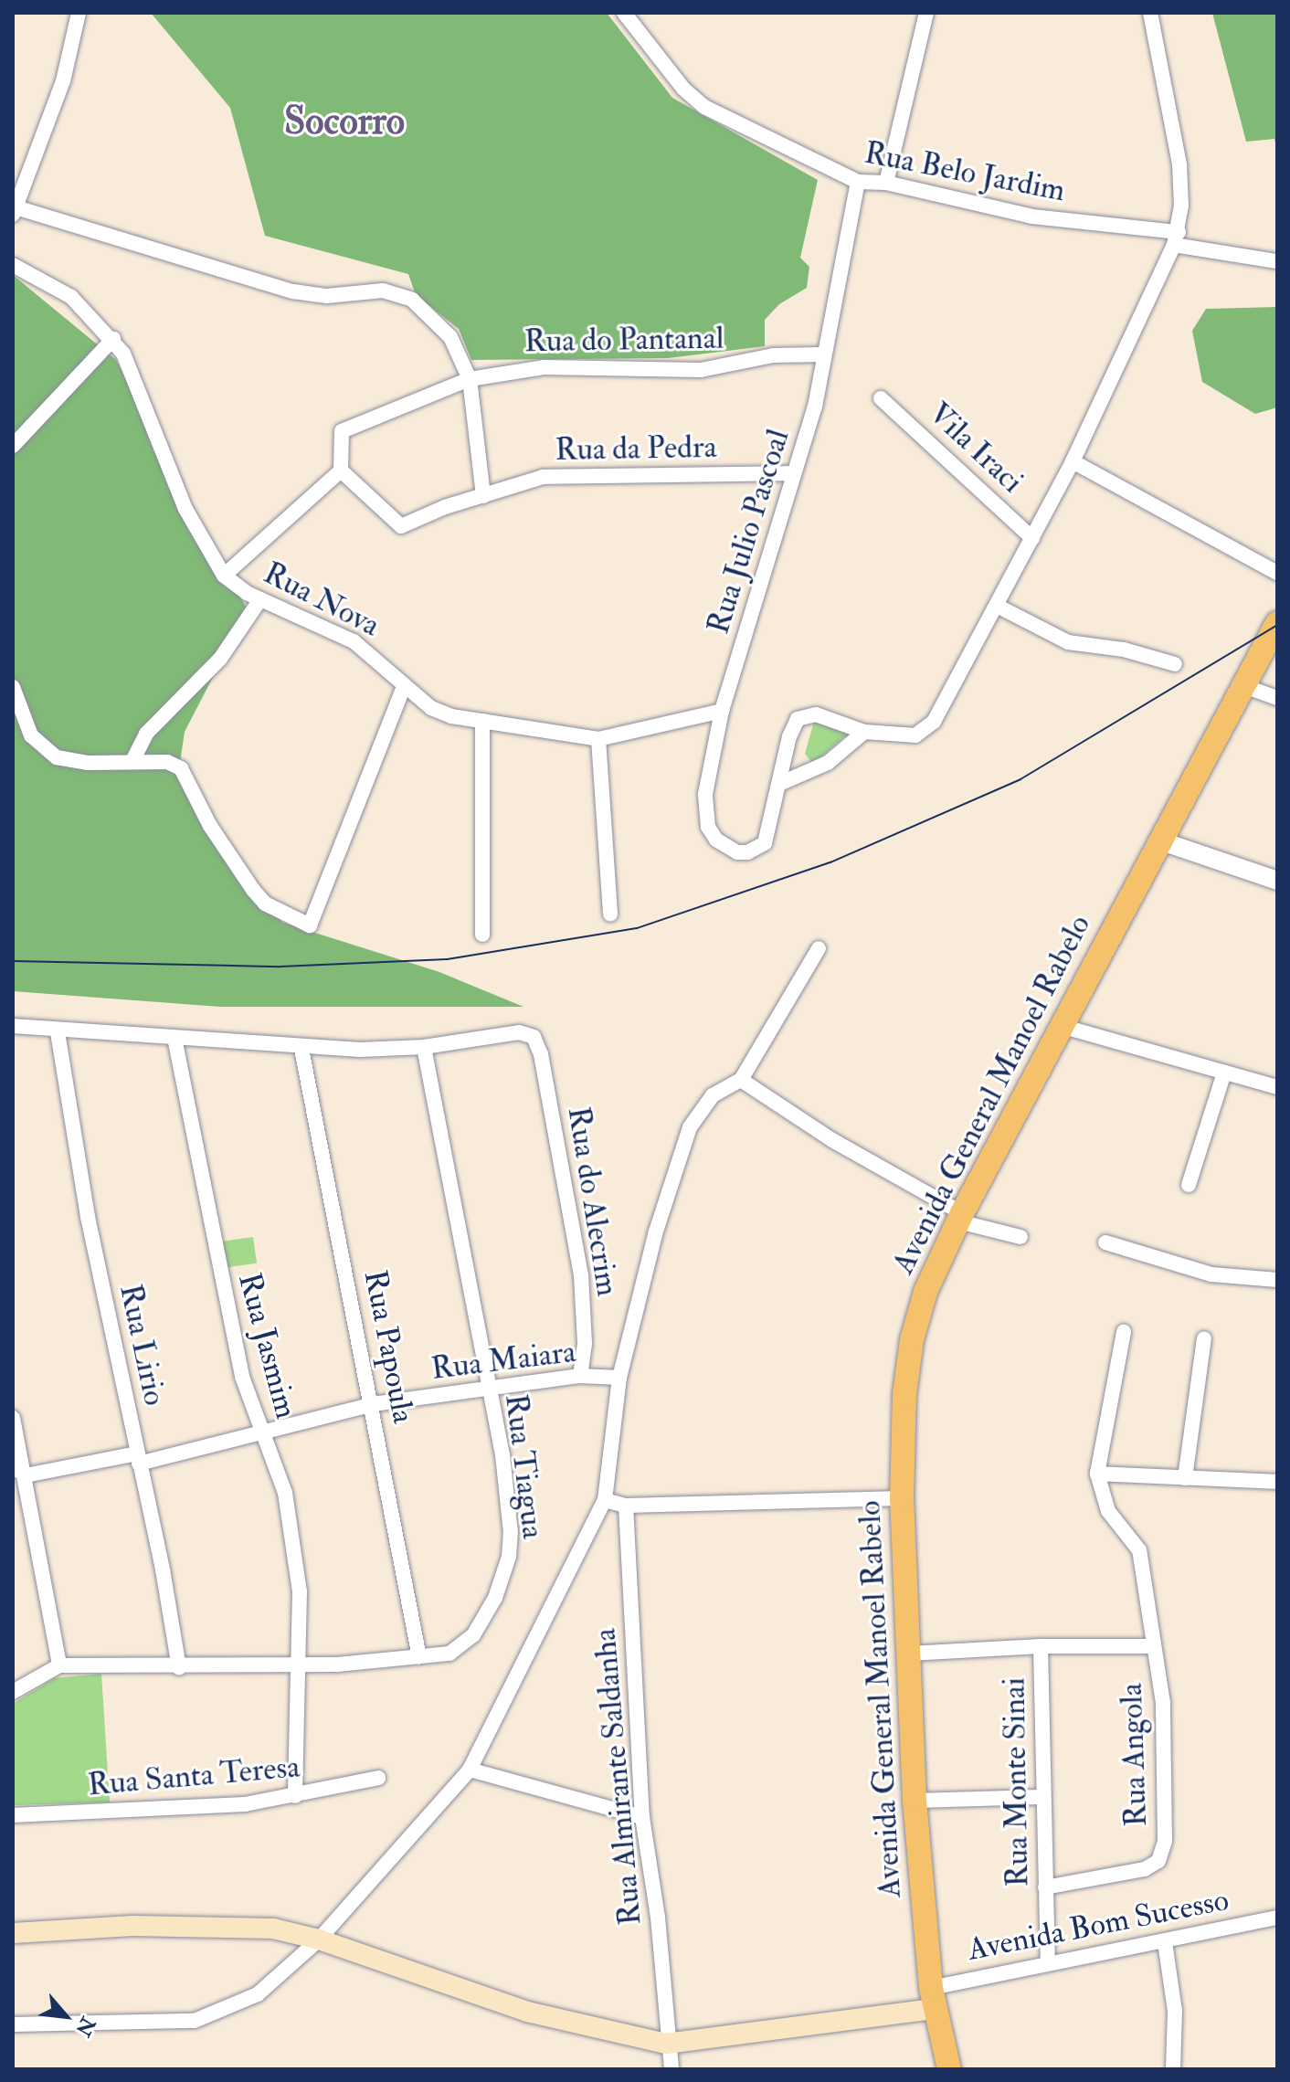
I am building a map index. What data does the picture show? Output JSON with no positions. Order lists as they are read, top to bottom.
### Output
{
  "streets": {
    "main road": ["Avenida General Manoel Rabelo"],
    "street": [
      "Rua Belo Jardim",
      "Rua do Pantanal",
      "Vila Iraci",
      "Rua da Pedra",
      "Rua Julio Pascoal",
      "Rua Nova",
      "Rua do Alecrim",
      "Rua Lirio",
      "Rua Jasmim",
      "Rua Papoula",
      "Rua Maiara",
      "Rua Tiagua",
      "Rua Angola",
      "Rua Santa Teresa",
      "Rua Almirante Saldanha",
      "Rua Monte Sinai",
      "Avenida Bom Sucesso"
    ]
  },
  "crossings": [
    ["Rua Belo Jardim", "Rua Julio Pascoal"],
    ["Rua do Pantanal", "Rua Julio Pascoal"],
    ["Rua da Pedra", "Rua Julio Pascoal"],
    ["Rua Julio Pascoal", "Rua Nova"],
    ["Avenida General Manoel Rabelo", "Avenida Bom Sucesso"],
    ["Rua do Alecrim", "Rua Maiara"],
    ["Rua do Alecrim", "Rua Tiagua"],
    ["Rua Lirio", "Rua Maiara"],
    ["Rua Lirio", "Rua Tiagua"],
    ["Rua Jasmim", "Rua Maiara"],
    ["Rua Jasmim", "Rua Tiagua"],
    ["Rua Papoula", "Rua Maiara"],
    ["Rua Papoula", "Rua Tiagua"],
    ["Rua Maiara", "Rua Tiagua"],
    ["Rua Angola", "Rua Monte Sinai"],
    ["Rua Monte Sinai", "Avenida Bom Sucesso"]
  ],
  "districts": ["Socorro"],
  "north": "bottom right"
}
